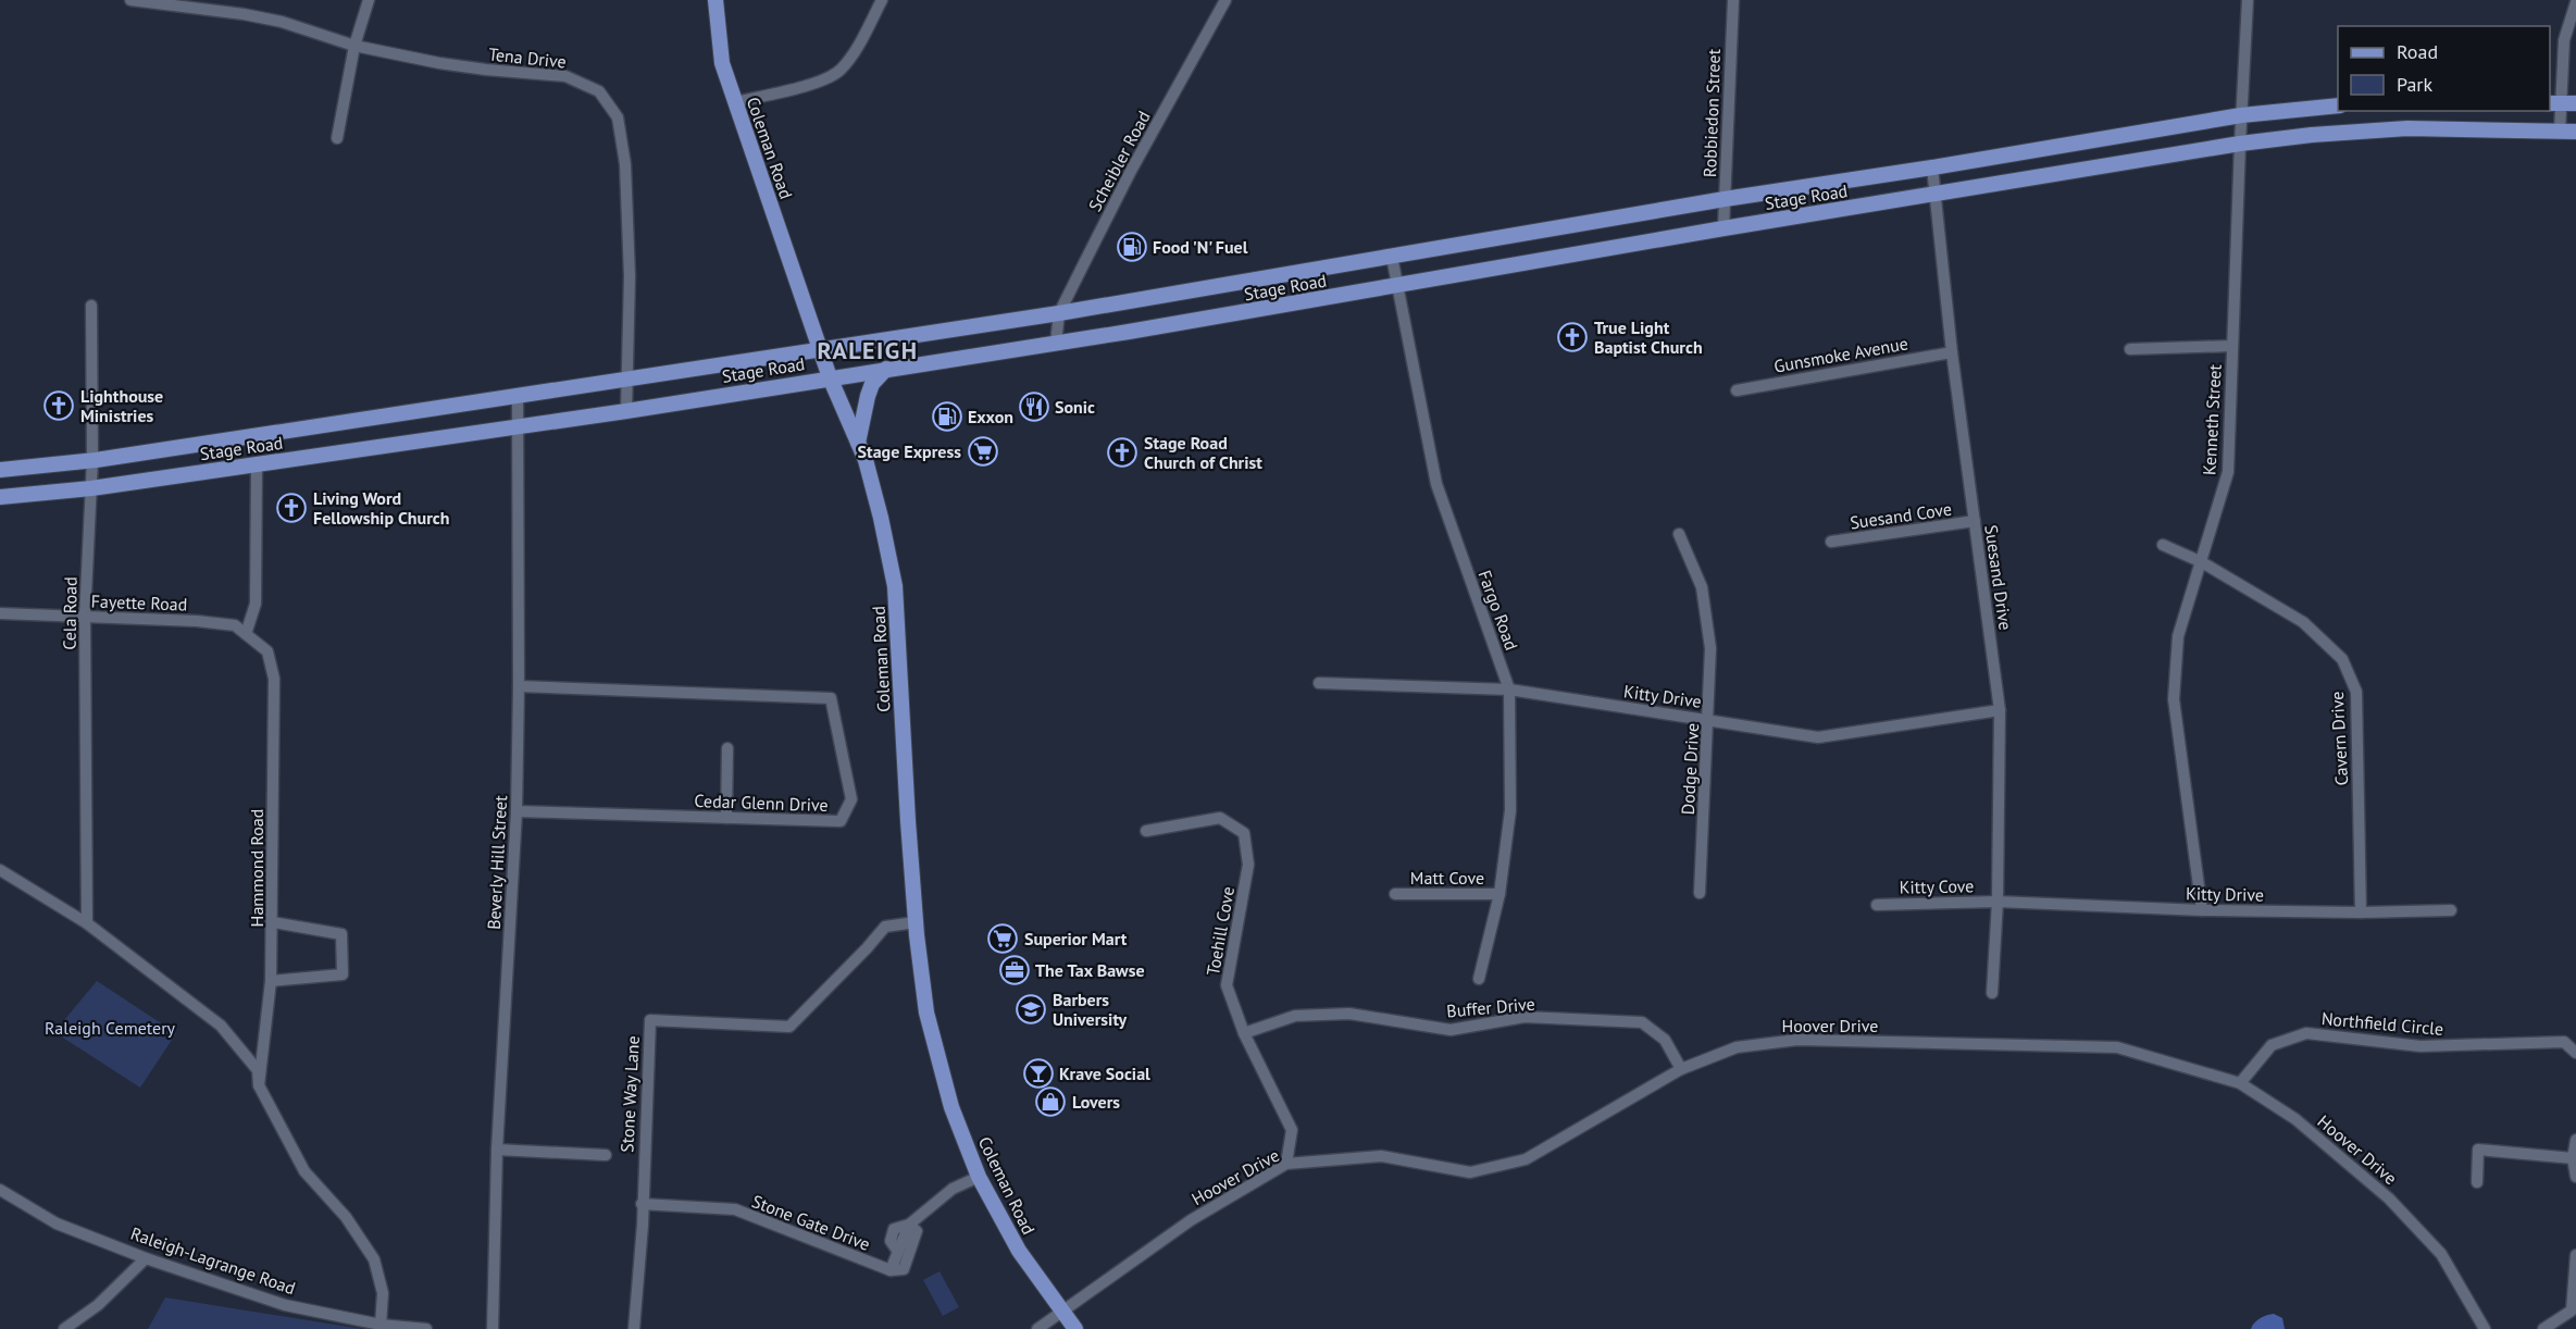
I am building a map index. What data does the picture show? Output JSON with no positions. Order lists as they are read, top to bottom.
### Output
{
  "streets": {
    "main road": ["Coleman Road", "Stage Road"],
    "street": [
      "Tena Drive",
      "Robbiedon Street",
      "Scheibler Road",
      "Gunsmoke Avenue",
      "Kenneth Street",
      "Suesand Cove",
      "Suesand Drive",
      "Fayette Road",
      "Fargo Road",
      "Cela Road",
      "Kitty Drive",
      "Cavern Drive",
      "Dodge Drive",
      "Cedar Glenn Drive",
      "Beverly Hill Street",
      "Hammond Road",
      "Matt Cove",
      "Kitty Cove",
      "Toehill Cove",
      "Buffer Drive",
      "Northfield Circle",
      "Hoover Drive",
      "Stone Way Lane",
      "Stone Gate Drive",
      "Raleigh-Lagrange Road"
    ]
  },
  "crossings": [
    ["Tena Drive", "Stage Road"],
    ["Robbiedon Street", "Stage Road"],
    ["Coleman Road", "Stage Road"],
    ["Coleman Road", "Hoover Drive"],
    ["Coleman Road", "Stone Way Lane"],
    ["Coleman Road", "Stone Gate Drive"],
    ["Scheibler Road", "Stage Road"],
    ["Stage Road", "Kenneth Street"],
    ["Stage Road", "Suesand Drive"],
    ["Stage Road", "Fargo Road"],
    ["Stage Road", "Cela Road"],
    ["Stage Road", "Beverly Hill Street"],
    ["Gunsmoke Avenue", "Suesand Drive"],
    ["Kenneth Street", "Kitty Drive"],
    ["Kenneth Street", "Cavern Drive"],
    ["Suesand Cove", "Suesand Drive"],
    ["Suesand Drive", "Kitty Drive"],
    ["Suesand Drive", "Kitty Cove"],
    ["Fayette Road", "Cela Road"],
    ["Fayette Road", "Hammond Road"],
    ["Fargo Road", "Kitty Drive"],
    ["Fargo Road", "Matt Cove"],
    ["Kitty Drive", "Cavern Drive"],
    ["Kitty Drive", "Dodge Drive"],
    ["Kitty Drive", "Kitty Cove"],
    ["Cedar Glenn Drive", "Beverly Hill Street"],
    ["Toehill Cove", "Buffer Drive"],
    ["Toehill Cove", "Hoover Drive"],
    ["Buffer Drive", "Hoover Drive"],
    ["Northfield Circle", "Hoover Drive"],
    ["Stone Way Lane", "Stone Gate Drive"]
  ],
  "districts": ["RALEIGH"],
  "parks": ["Raleigh Cemetery"],
  "places": {
    "fuel station": ["Food 'N' Fuel", "Exxon"],
    "church": [
      "True Light Baptist Church",
      "Lighthouse Ministries",
      "Stage Road Church of Christ",
      "Living Word Fellowship Church"
    ],
    "restaurant": ["Sonic"],
    "supermarket": ["Stage Express", "Superior Mart"],
    "office": ["The Tax Bawse"],
    "school or university": ["Barbers University"],
    "bar": ["Krave Social"],
    "shop": ["Lovers"]
  },
  "legend": ["Road", "Park"]
}
